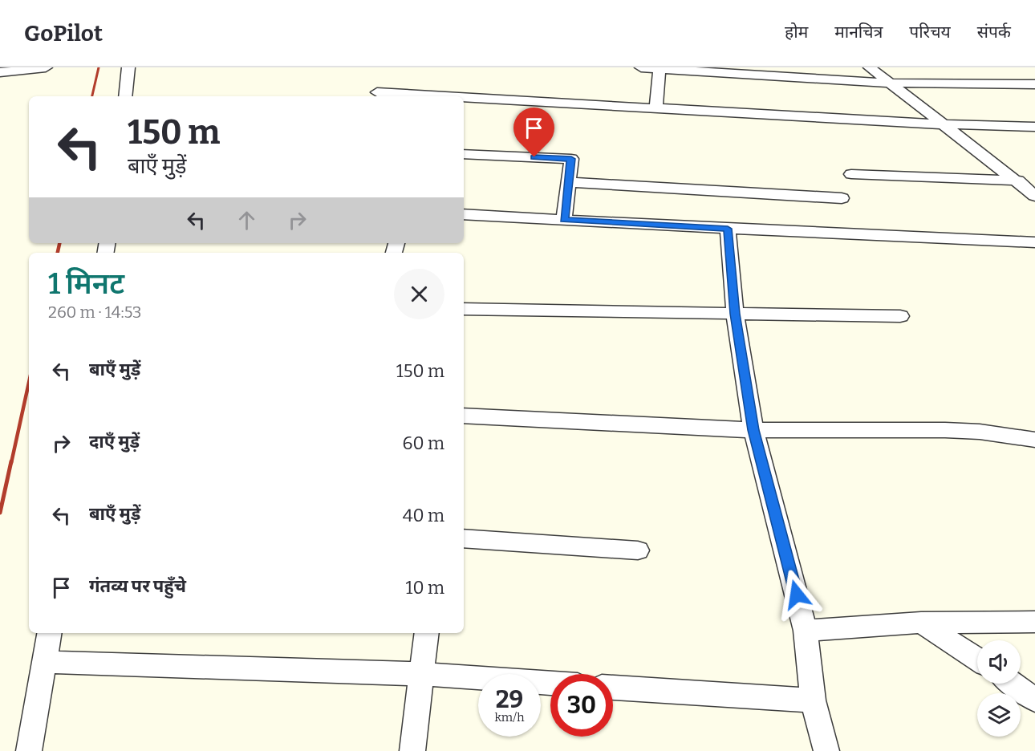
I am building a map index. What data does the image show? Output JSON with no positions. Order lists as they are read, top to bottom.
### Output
{
  "page": {
    "header": "GoPilot",
    "nav": [
      "होम",
      "मानचित्र",
      "परिचय",
      "संपर्क"
    ],
    "turn": ["150 m", "बाएँ मुड़ें"],
    "heading": ["1 मिनट", "260 m · 14:53"],
    "list": [
      {
        "name": "बाएँ मुड़ें",
        "value": "150 m"
      },
      {
        "name": "दाएँ मुड़ें",
        "value": "60 m"
      },
      {
        "name": "बाएँ मुड़ें",
        "value": "40 m"
      },
      {
        "name": "गंतव्य पर पहुँचे",
        "value": "10 m"
      }
    ],
    "speed": "29 km/h",
    "limit": "30"
  }
}
